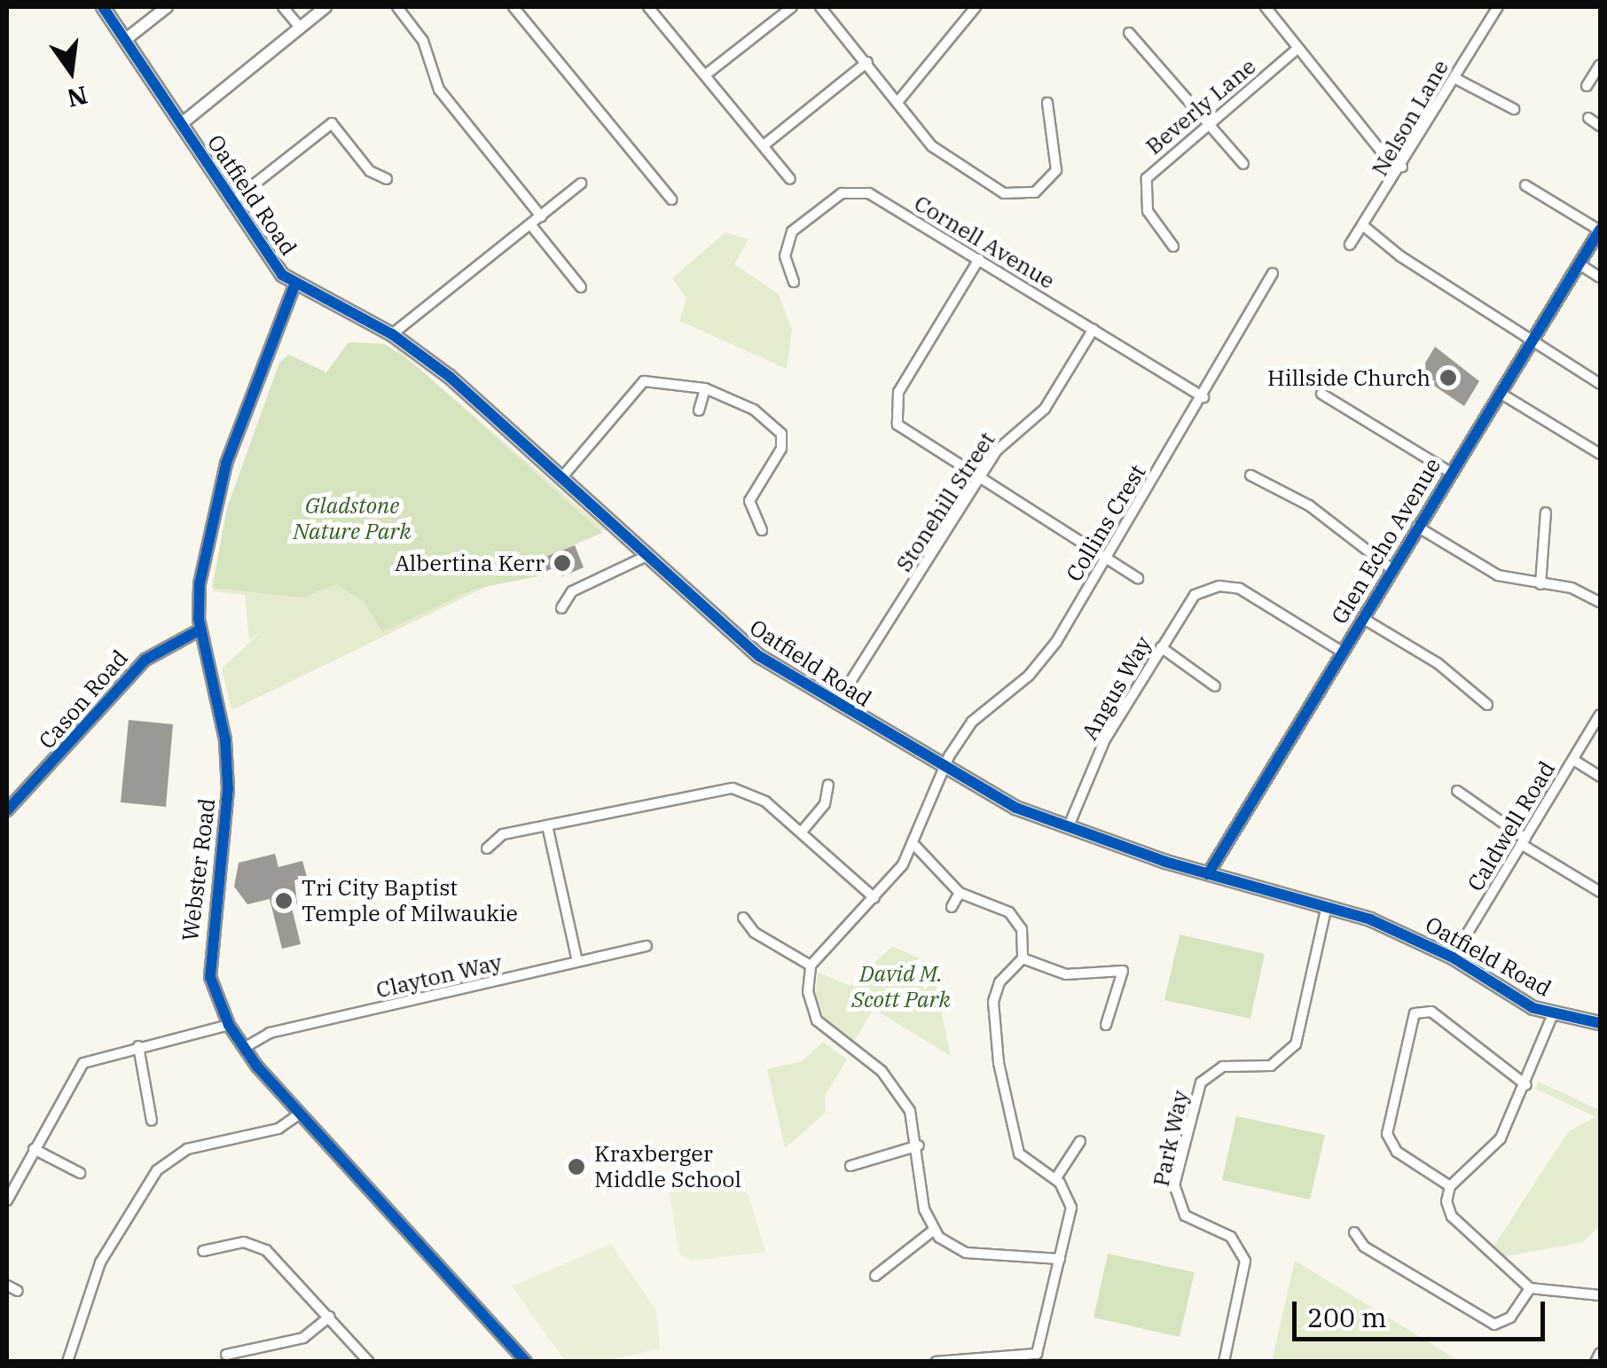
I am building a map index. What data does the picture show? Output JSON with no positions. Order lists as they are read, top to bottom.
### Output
{
  "streets": {
    "main road": ["Oatfield Road"],
    "street": [
      "Beverly Lane",
      "Nelson Lane",
      "Cornell Avenue",
      "Stonehill Street",
      "Collins Crest",
      "Glen Echo Avenue",
      "Angus Way",
      "Cason Road",
      "Caldwell Road",
      "Webster Road",
      "Clayton Way",
      "Park Way"
    ]
  },
  "crossings": [
    ["Oatfield Road", "Stonehill Street"],
    ["Oatfield Road", "Collins Crest"],
    ["Oatfield Road", "Glen Echo Avenue"],
    ["Oatfield Road", "Angus Way"],
    ["Oatfield Road", "Caldwell Road"],
    ["Oatfield Road", "Webster Road"],
    ["Oatfield Road", "Park Way"],
    ["Cornell Avenue", "Stonehill Street"],
    ["Cornell Avenue", "Collins Crest"],
    ["Glen Echo Avenue", "Angus Way"],
    ["Cason Road", "Webster Road"],
    ["Webster Road", "Clayton Way"]
  ],
  "parks": ["Gladstone Nature Park", "David M. Scott Park"],
  "places": [
    "Hillside Church",
    "Albertina Kerr",
    "Tri City Baptist Temple of Milwaukie",
    "Kraxberger Middle School"
  ],
  "scale_bar": "200 m",
  "north": "bottom"
}
